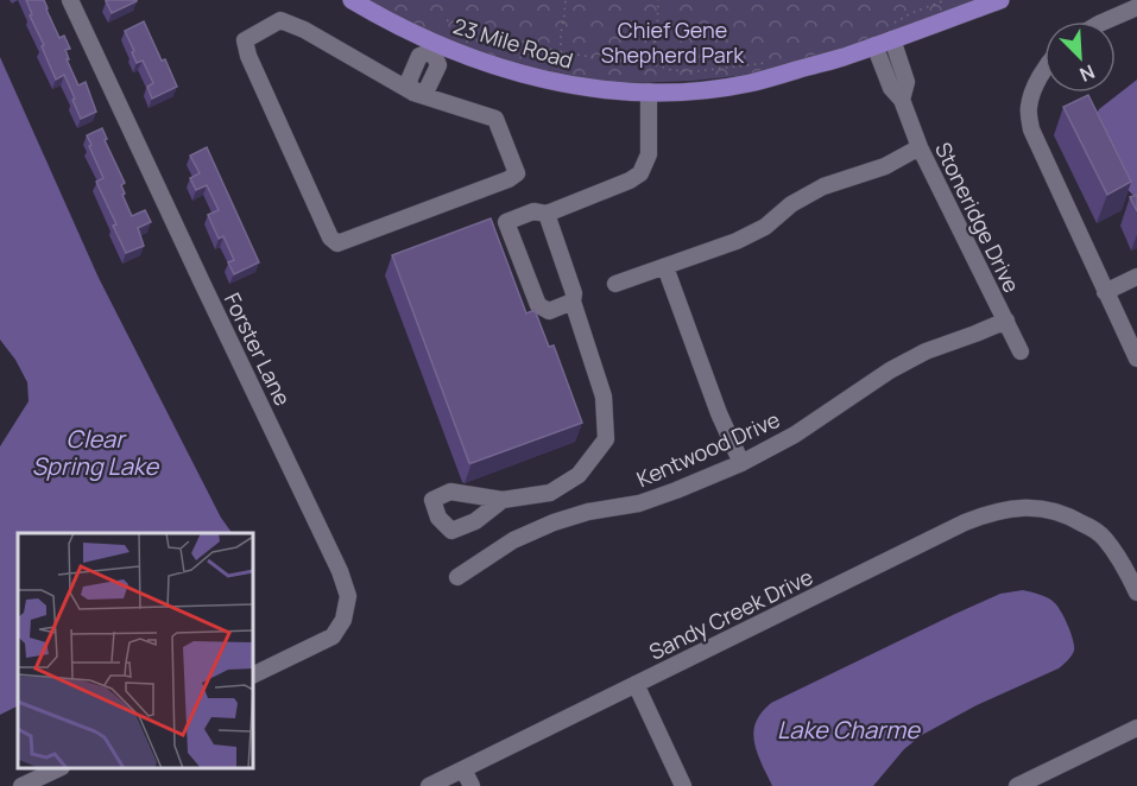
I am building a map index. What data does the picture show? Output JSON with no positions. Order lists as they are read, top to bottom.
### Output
{
  "streets": {
    "main road": ["23 Mile Road"],
    "street": [
      "Stoneridge Drive",
      "Forster Lane",
      "Kentwood Drive",
      "Sandy Creek Drive"
    ]
  },
  "crossings": [
    ["23 Mile Road", "Stoneridge Drive"],
    ["Stoneridge Drive", "Kentwood Drive"]
  ],
  "water": ["Clear Spring Lake", "Lake Charme"],
  "parks": ["Chief Gene Shepherd Park"],
  "north": "bottom right"
}
